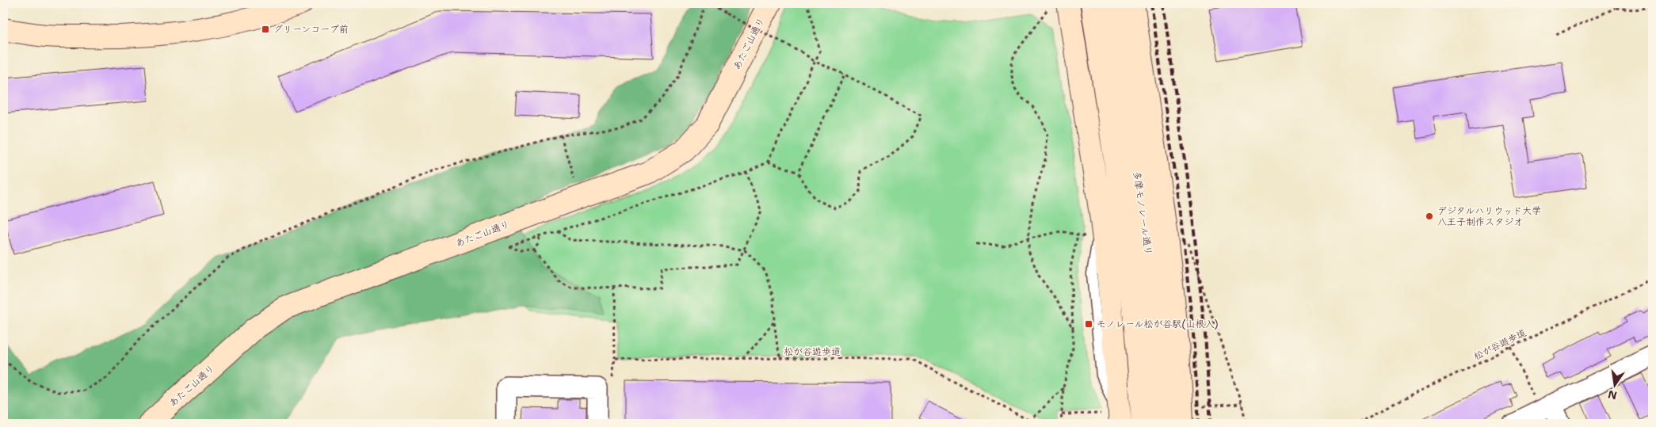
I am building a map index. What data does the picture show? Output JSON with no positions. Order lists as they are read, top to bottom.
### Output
{
  "streets": {
    "main road": ["あたご山通り", "多摩モノレール通り"],
    "path": ["松が谷遊歩道"]
  },
  "places": {
    "transit": ["グリーンコープ前", "モノレール松が谷駅(山根入)"],
    "other": ["デジタルハリウッド大学 八王子制作スタジオ"]
  },
  "north": "bottom"
}
